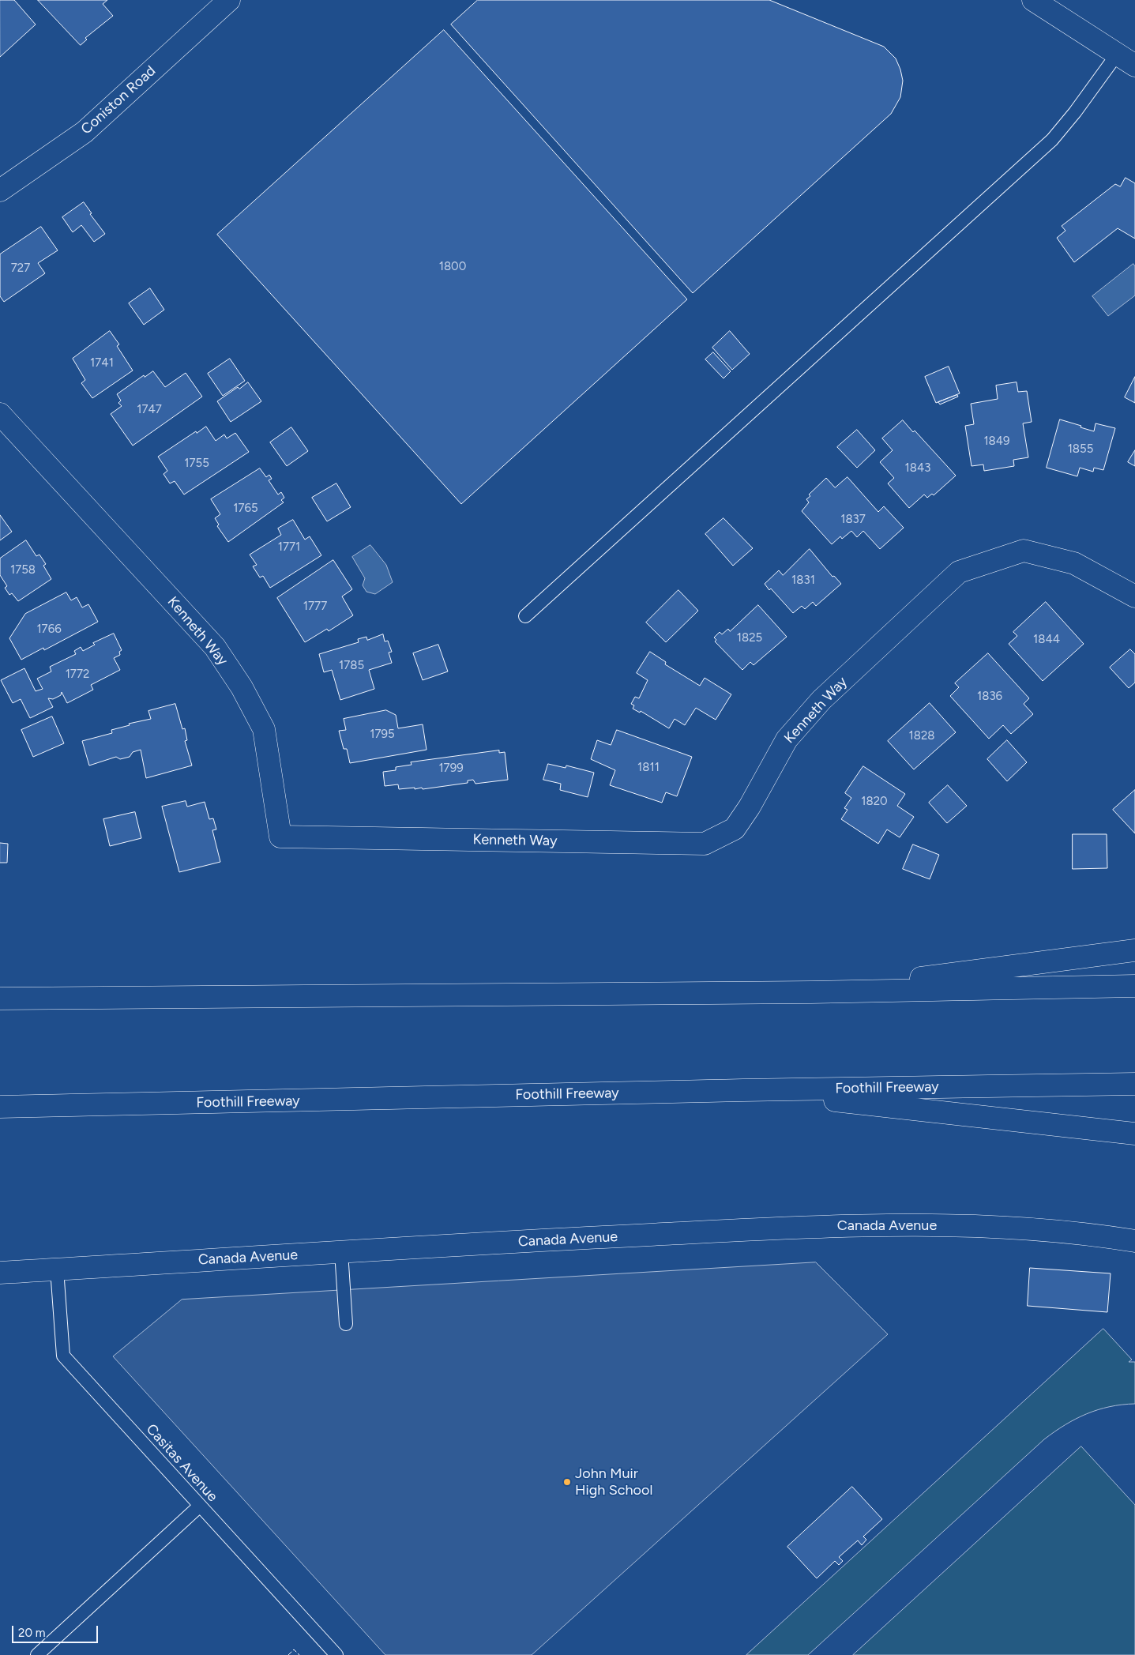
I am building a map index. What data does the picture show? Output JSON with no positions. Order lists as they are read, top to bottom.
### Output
{
  "streets": {
    "main road": [
      "Coniston Road",
      "Kenneth Way",
      "Foothill Freeway",
      "Canada Avenue"
    ],
    "lane": ["Casitas Avenue"]
  },
  "crossings": [
    ["Canada Avenue", "Casitas Avenue"]
  ],
  "places": ["John Muir High School"],
  "house_numbers": [
    "1800",
    "727",
    "1741",
    "1747",
    "1849",
    "1855",
    "1755",
    "1843",
    "1765",
    "1837",
    "1771",
    "1758",
    "1831",
    "1777",
    "1766",
    "1825",
    "1844",
    "1785",
    "1772",
    "1836",
    "1795",
    "1828",
    "1811",
    "1799",
    "1820"
  ],
  "scale_bar": "20 m"
}
